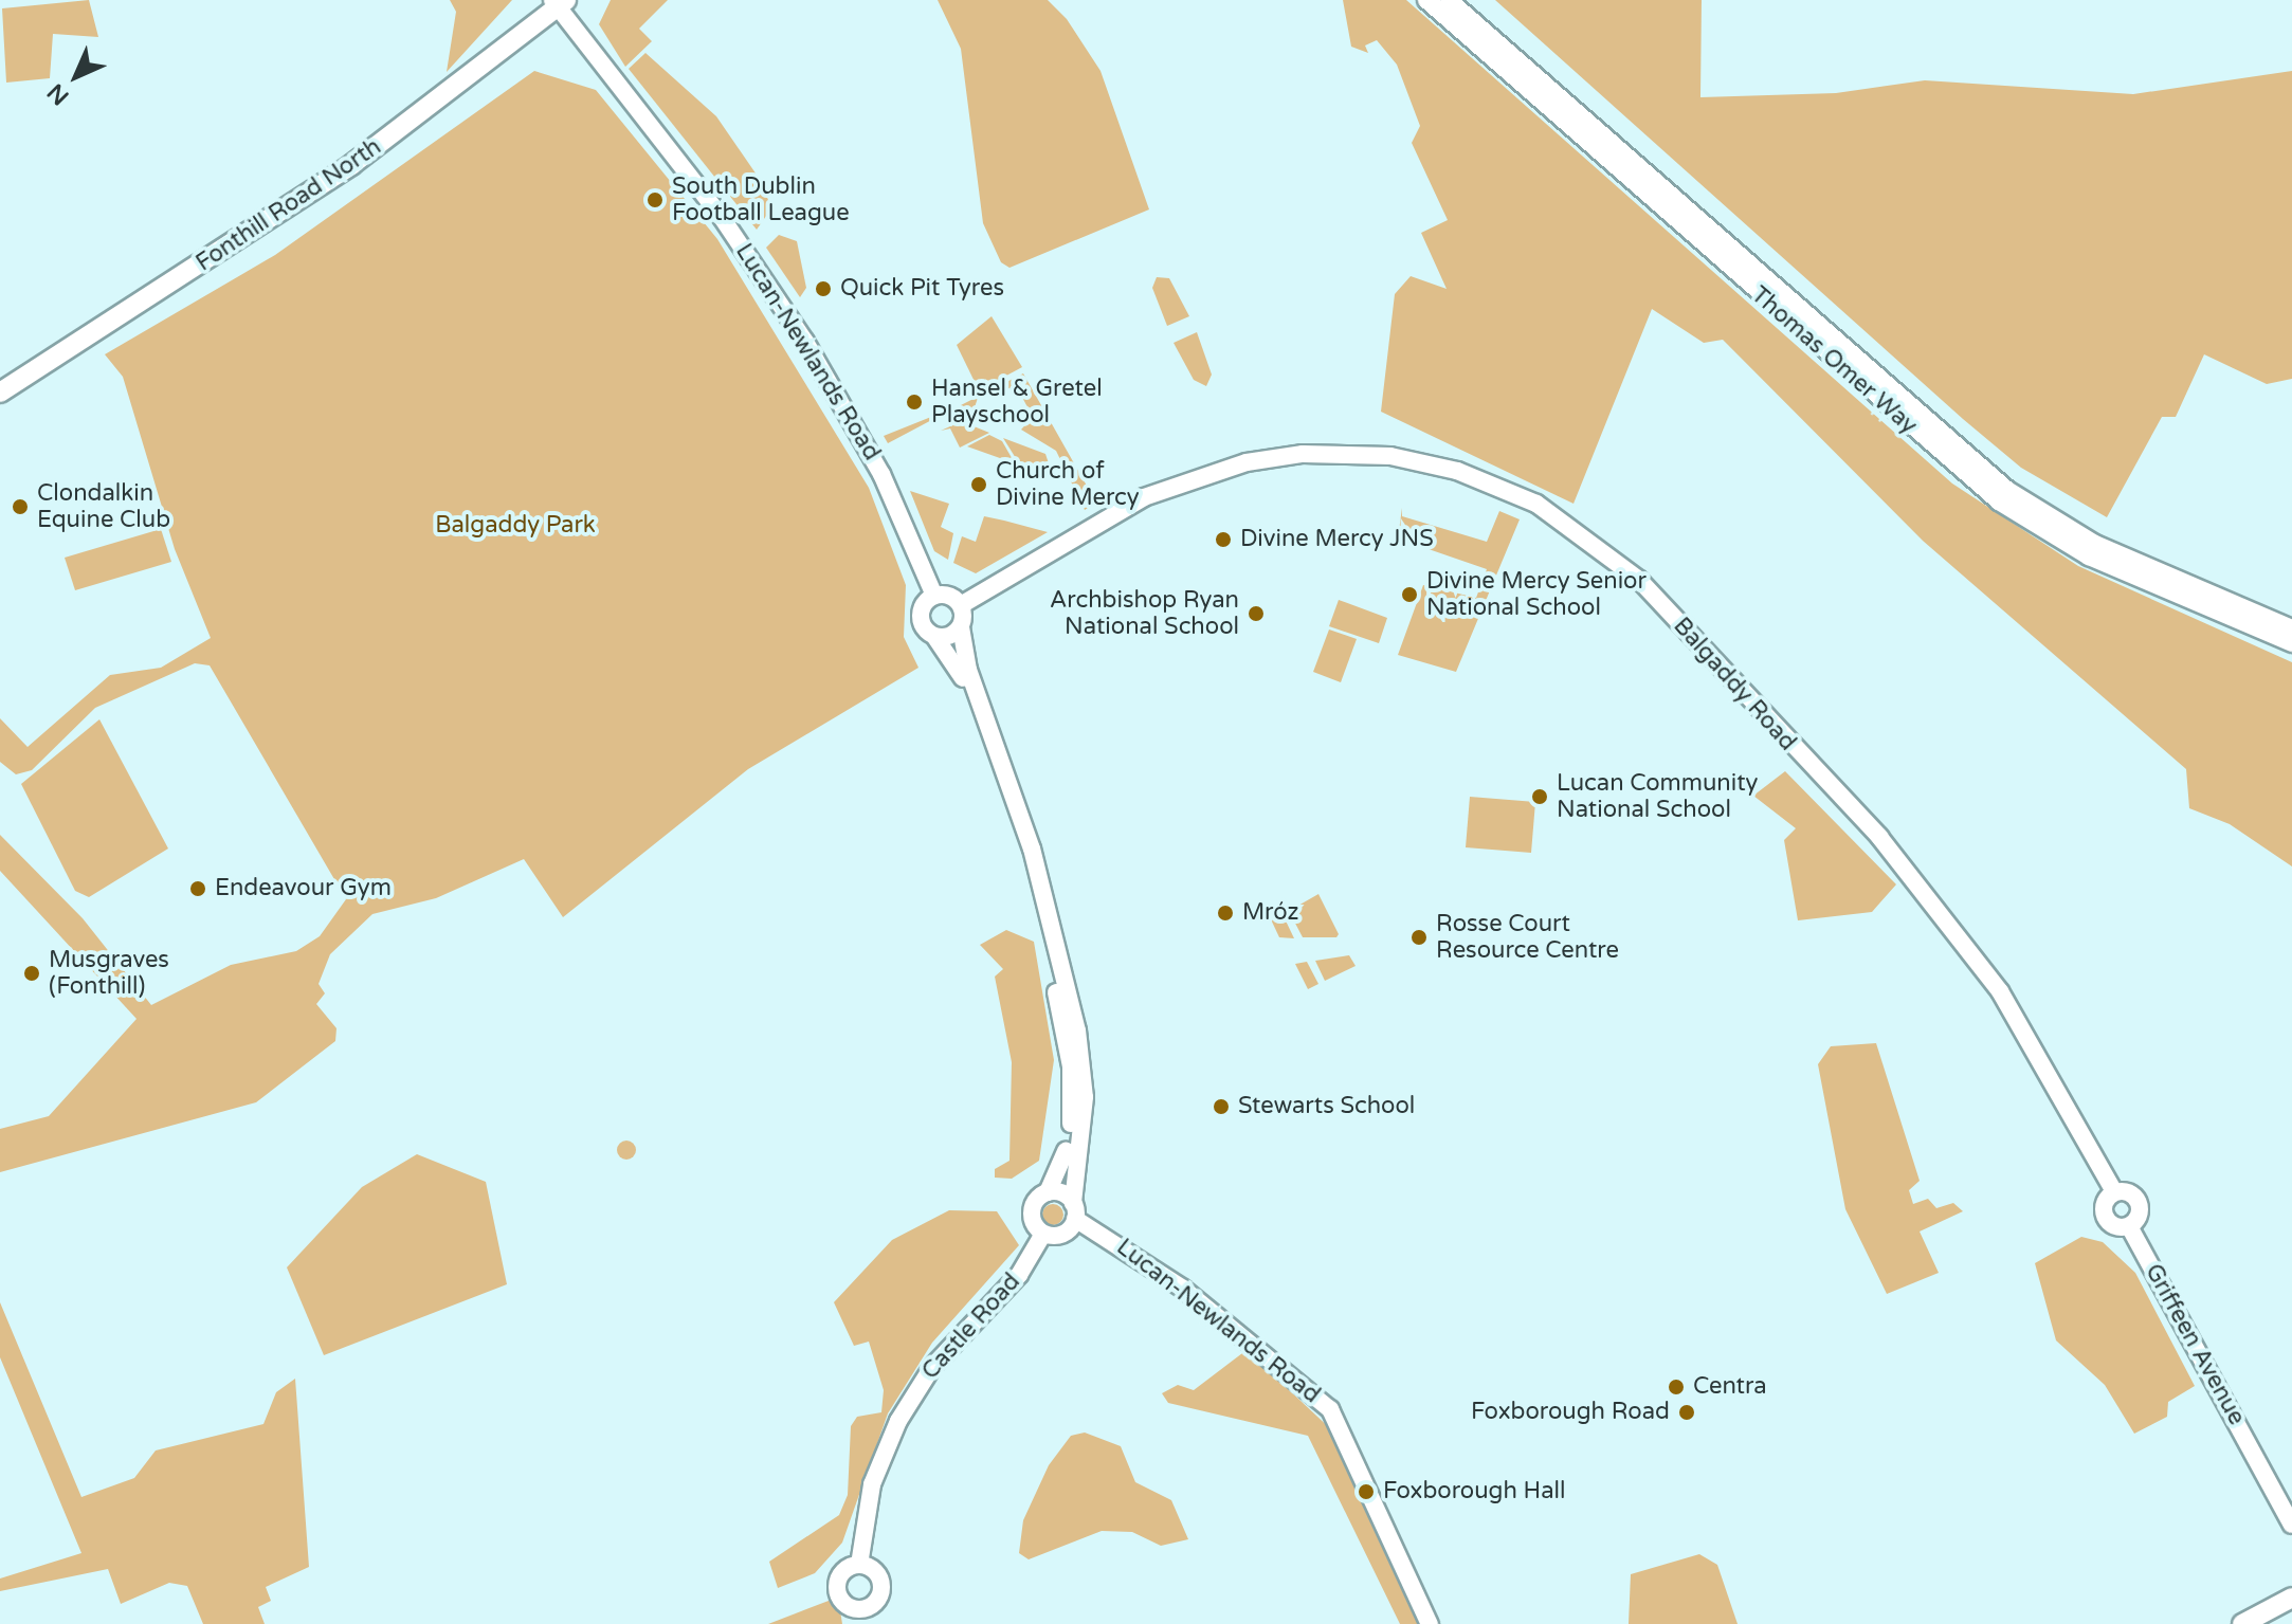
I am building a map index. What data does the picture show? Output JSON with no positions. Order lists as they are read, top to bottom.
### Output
{
  "streets": {
    "main road": ["Fonthill Road North"],
    "street": [
      "Lucan-Newlands Road",
      "Thomas Omer Way",
      "Balgaddy Road",
      "Castle Road",
      "Griffeen Avenue"
    ]
  },
  "crossings": [
    ["Fonthill Road North", "Lucan-Newlands Road"],
    ["Lucan-Newlands Road", "Balgaddy Road"],
    ["Balgaddy Road", "Griffeen Avenue"]
  ],
  "parks": ["Balgaddy Park"],
  "places": [
    "South Dublin Football League",
    "Quick Pit Tyres",
    "Hansel & Gretel Playschool",
    "Church of Divine Mercy",
    "Clondalkin Equine Club",
    "Divine Mercy JNS",
    "Divine Mercy Senior National School",
    "Archbishop Ryan National School",
    "Lucan Community National School",
    "Endeavour Gym",
    "Mróz",
    "Rosse Court Resource Centre",
    "Musgraves (Fonthill)",
    "Stewarts School",
    "Centra",
    "Foxborough Road",
    "Foxborough Hall"
  ],
  "north": "bottom left"
}
